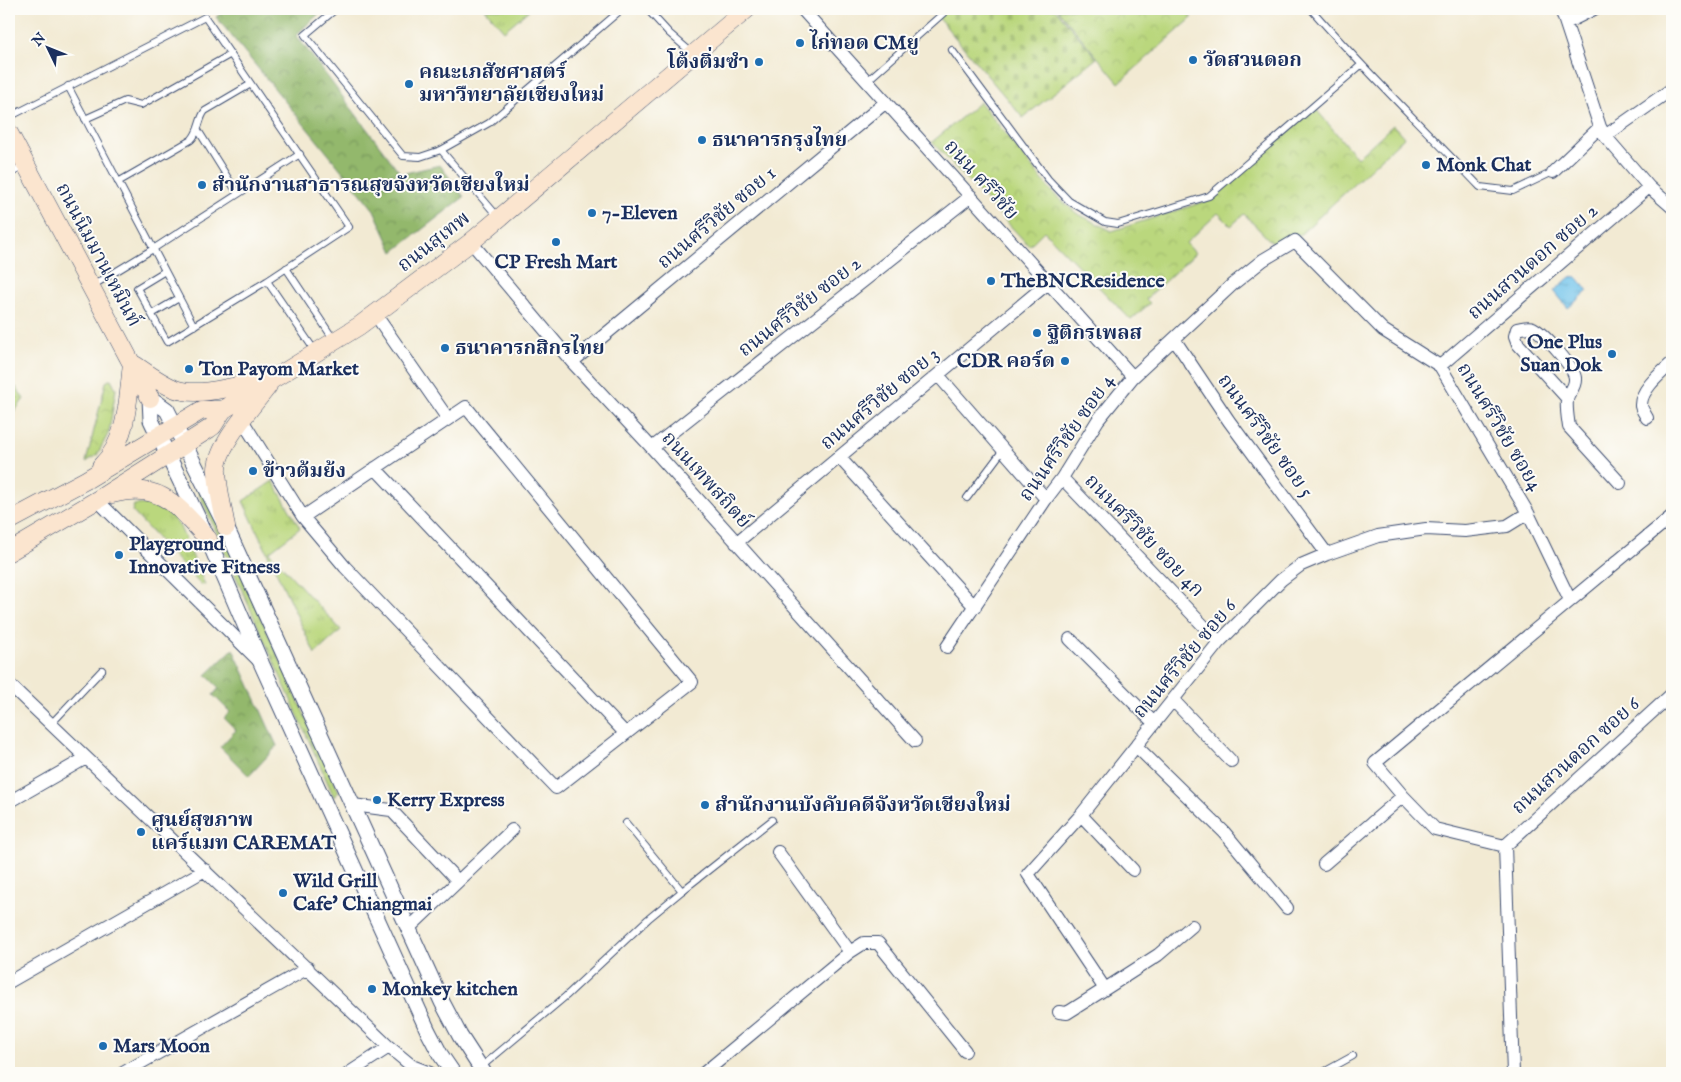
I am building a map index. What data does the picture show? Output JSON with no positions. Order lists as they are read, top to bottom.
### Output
{
  "streets": {
    "main road": ["ถนนสุเทพ", "ถนนนิมมานเหมินท์"],
    "street": [
      "ถนน ศรีวิชัย",
      "ถนนศรีวิชัย ซอย 1",
      "ถนนสวนดอก ซอย 2",
      "ถนนศรีวิชัย ซอย 2",
      "ถนนศรีวิชัย ซอย 3",
      "ถนนศรีวิชัย ซอย4",
      "ถนนศรีวิชัย ซอย 5",
      "ถนนศรีวิชัย ซอย 4",
      "ถนนเทพสถิตย์",
      "ถนนศรีวิชัย ซอย 4ก",
      "ถนนศรีวิชัย ซอย 6",
      "ถนนสวนดอก ซอย 6"
    ]
  },
  "crossings": [
    ["ถนน ศรีวิชัย", "ถนนศรีวิชัย ซอย 1"],
    ["ถนน ศรีวิชัย", "ถนนศรีวิชัย ซอย 2"],
    ["ถนน ศรีวิชัย", "ถนนศรีวิชัย ซอย 3"],
    ["ถนน ศรีวิชัย", "ถนนศรีวิชัย ซอย 4"],
    ["ถนนศรีวิชัย ซอย 1", "ถนนเทพสถิตย์"],
    ["ถนนสุเทพ", "ถนนเทพสถิตย์"],
    ["ถนนสวนดอก ซอย 2", "ถนนศรีวิชัย ซอย4"],
    ["ถนนศรีวิชัย ซอย 2", "ถนนเทพสถิตย์"],
    ["ถนนศรีวิชัย ซอย 3", "ถนนเทพสถิตย์"],
    ["ถนนศรีวิชัย ซอย4", "ถนนศรีวิชัย ซอย 4"],
    ["ถนนศรีวิชัย ซอย4", "ถนนศรีวิชัย ซอย 6"],
    ["ถนนศรีวิชัย ซอย 5", "ถนนศรีวิชัย ซอย 4"],
    ["ถนนศรีวิชัย ซอย 5", "ถนนศรีวิชัย ซอย 6"],
    ["ถนนศรีวิชัย ซอย 4", "ถนนศรีวิชัย ซอย 4ก"],
    ["ถนนศรีวิชัย ซอย 4ก", "ถนนศรีวิชัย ซอย 6"]
  ],
  "places": [
    "ไก่ทอด CMยู",
    "วัดสวนดอก",
    "โต้งติ่มซำ",
    "คณะเภสัชศาสตร์ มหาวืทยาลัยเชียงใหม่",
    "ธนาคารกรุงไทย",
    "Monk Chat",
    "สำนักงานสาธารณสุขจังหวัดเชียงใหม่",
    "7-Eleven",
    "CP Fresh Mart",
    "TheBNCResidence",
    "ฐิติกรเพลส",
    "ธนาคารกสิกรไทย",
    "One Plus Suan Dok",
    "CDR คอร์ด",
    "Ton Payom Market",
    "ข้าวต้มย้ง",
    "Playground Innovative Fitness",
    "Kerry Express",
    "สำนักงานบังคับคดีจังหวัดเชียงใหม่",
    "ศูนย์สุขภาพ แคร์แมท CAREMAT",
    "Wild Grill Cafe' Chiangmai",
    "Monkey kitchen",
    "Mars Moon"
  ],
  "north": "top left"
}
